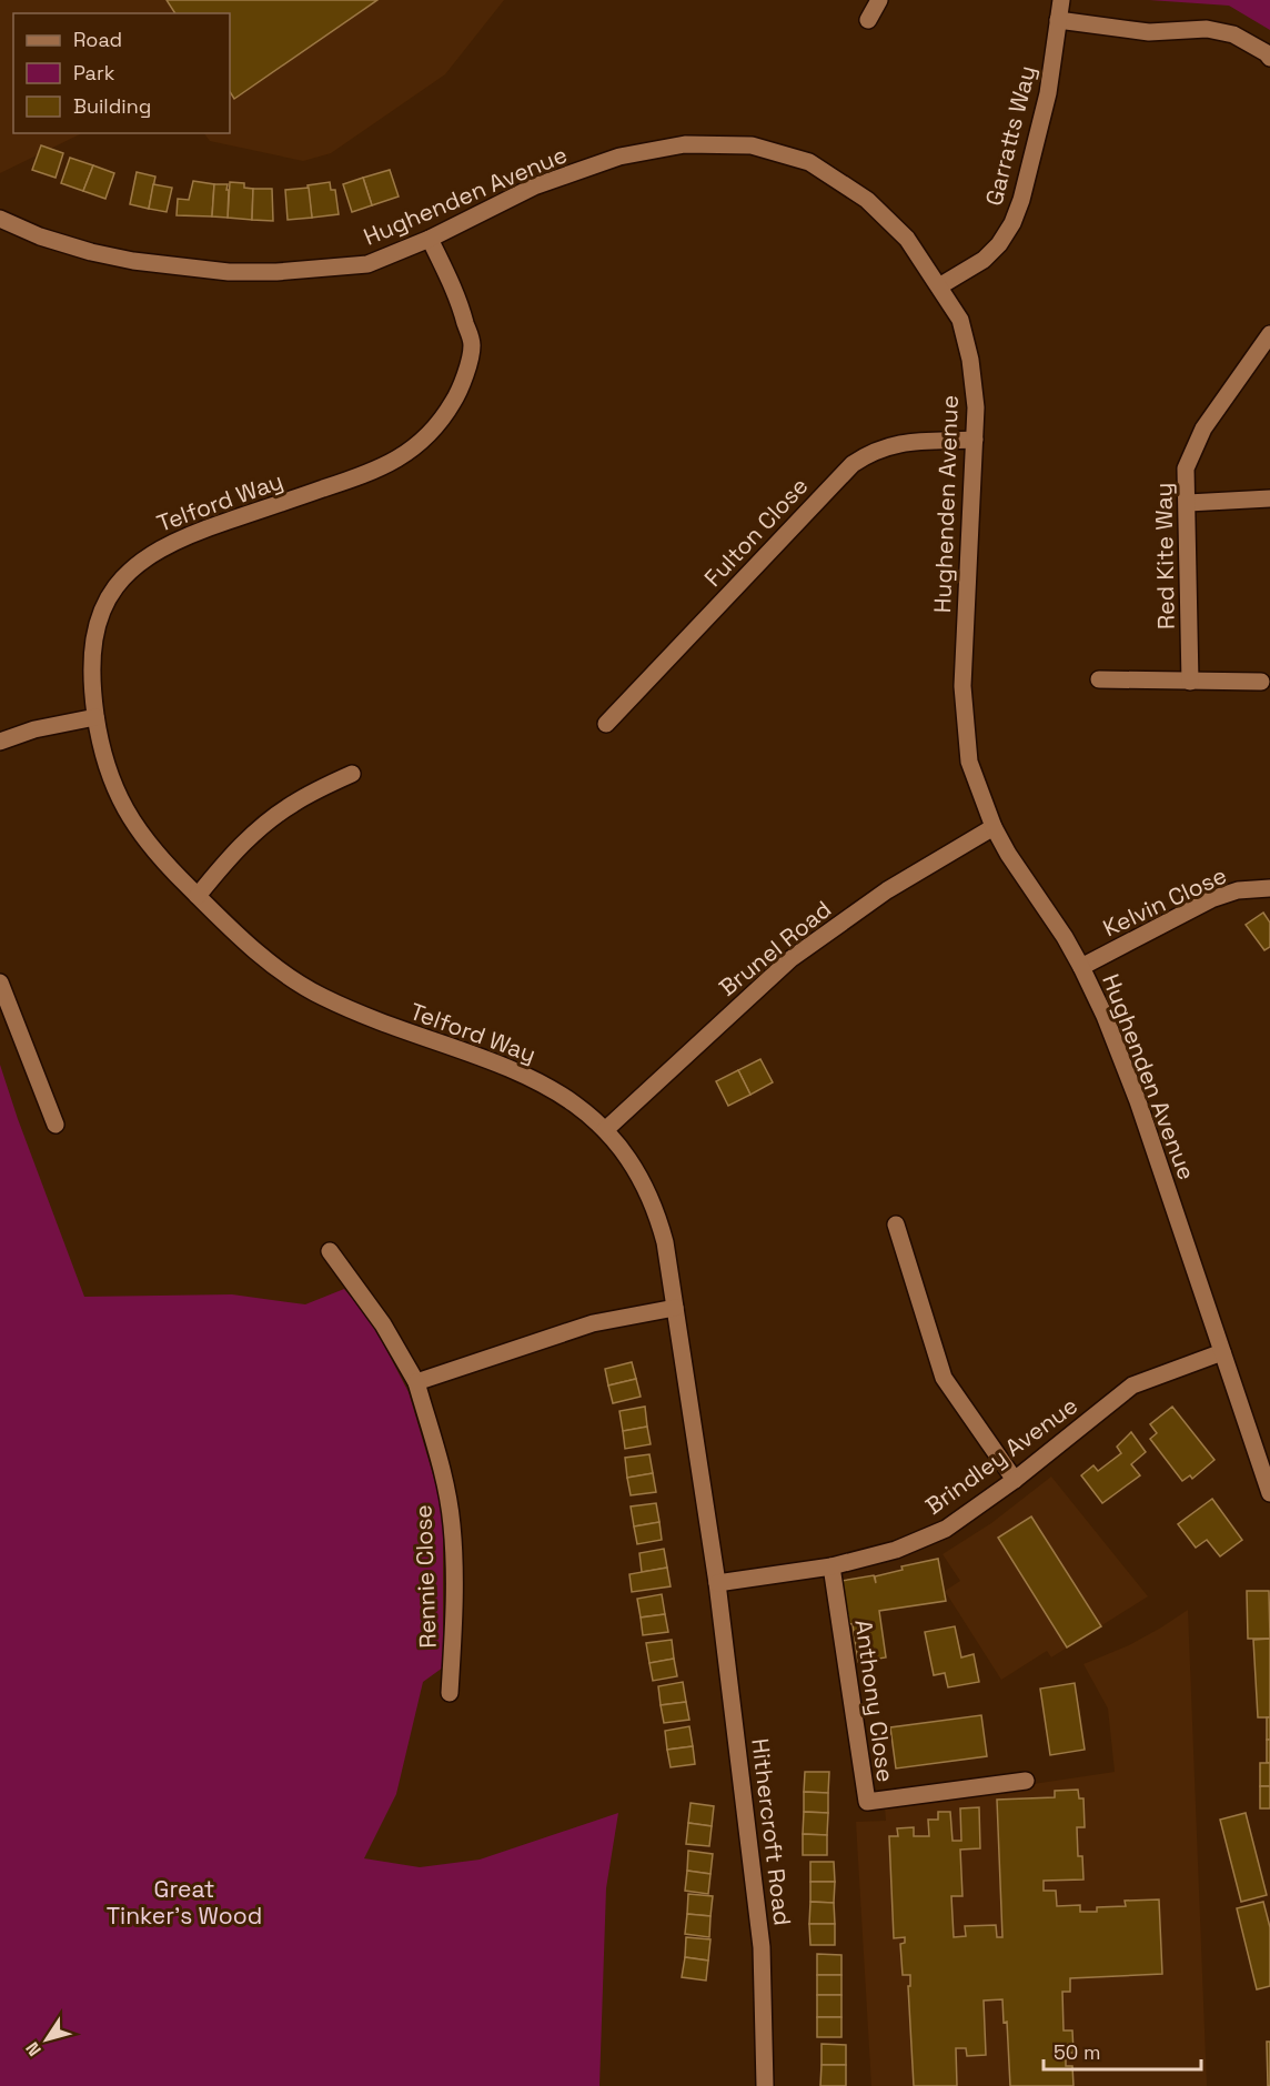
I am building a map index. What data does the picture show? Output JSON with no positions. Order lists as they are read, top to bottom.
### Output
{
  "streets": {
    "street": [
      "Garratts Way",
      "Hughenden Avenue",
      "Telford Way",
      "Fulton Close",
      "Red Kite Way",
      "Kelvin Close",
      "Brunel Road",
      "Brindley Avenue",
      "Rennie Close",
      "Anthony Close",
      "Hithercroft Road"
    ]
  },
  "crossings": [
    ["Garratts Way", "Hughenden Avenue"],
    ["Hughenden Avenue", "Telford Way"],
    ["Hughenden Avenue", "Fulton Close"],
    ["Hughenden Avenue", "Kelvin Close"],
    ["Hughenden Avenue", "Brunel Road"],
    ["Hughenden Avenue", "Brindley Avenue"],
    ["Telford Way", "Brunel Road"],
    ["Telford Way", "Brindley Avenue"],
    ["Telford Way", "Hithercroft Road"],
    ["Brindley Avenue", "Anthony Close"],
    ["Brindley Avenue", "Hithercroft Road"]
  ],
  "parks": ["Great Tinker's Wood"],
  "legend": ["Road", "Park", "Building"],
  "scale_bar": "50 m",
  "north": "bottom left"
}
